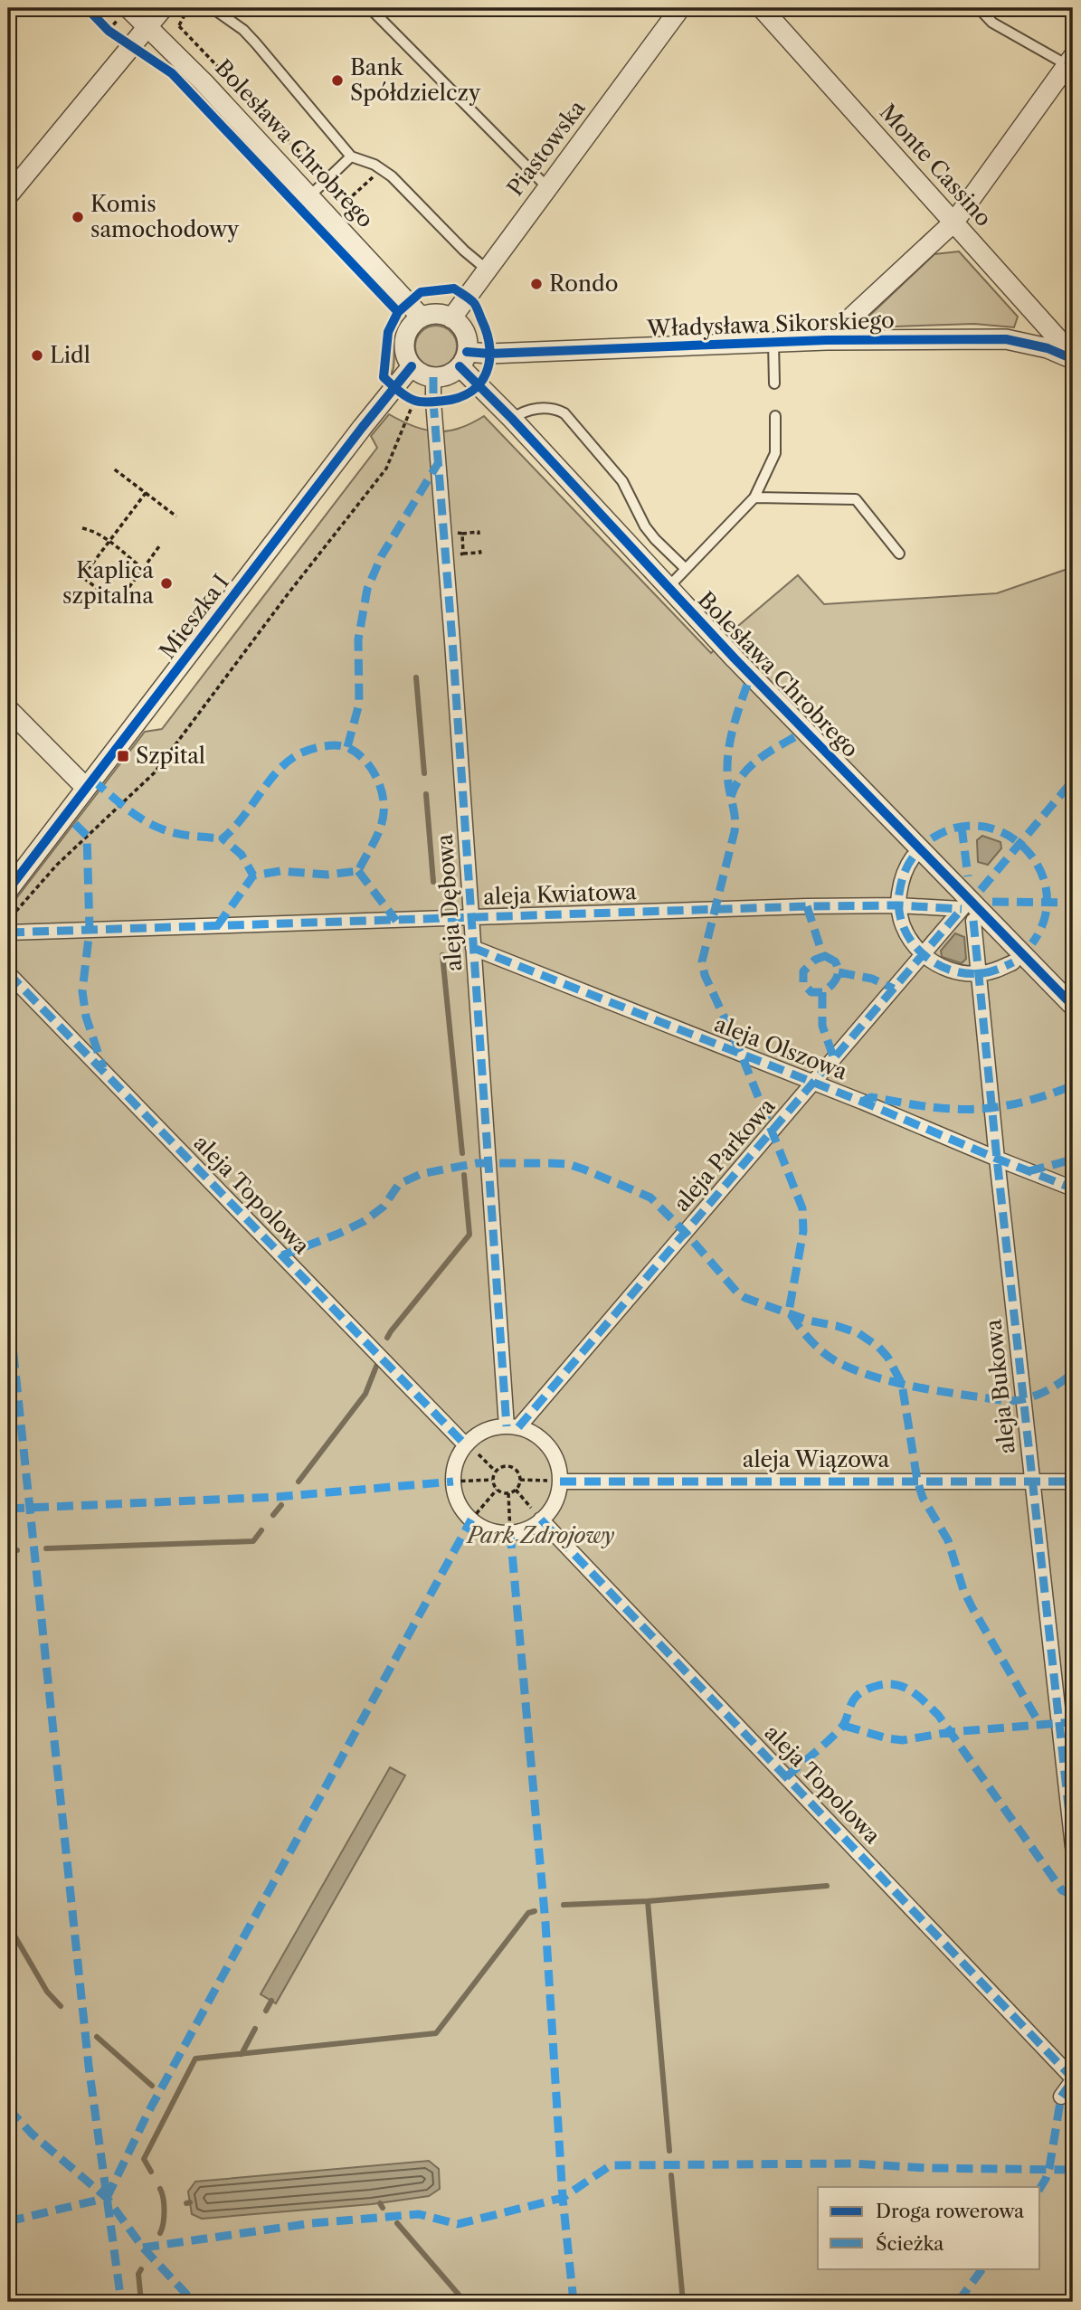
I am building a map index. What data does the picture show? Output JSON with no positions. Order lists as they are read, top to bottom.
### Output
{
  "streets": {
    "street": [
      "Bolesława Chrobrego",
      "Piastowska",
      "Monte Cassino",
      "Władysława Sikorskiego",
      "Mieszka I",
      "aleja Kwiatowa",
      "aleja Dębowa",
      "aleja Olszowa",
      "aleja Parkowa",
      "aleja Topolowa",
      "aleja Bukowa",
      "aleja Wiązowa"
    ]
  },
  "crossings": [
    ["Bolesława Chrobrego", "Piastowska"],
    ["Bolesława Chrobrego", "Władysława Sikorskiego"],
    ["Bolesława Chrobrego", "Mieszka I"],
    ["Bolesława Chrobrego", "aleja Dębowa"],
    ["Piastowska", "Władysława Sikorskiego"],
    ["Piastowska", "Mieszka I"],
    ["Piastowska", "aleja Dębowa"],
    ["Monte Cassino", "Władysława Sikorskiego"],
    ["Władysława Sikorskiego", "Mieszka I"],
    ["Władysława Sikorskiego", "aleja Dębowa"],
    ["Mieszka I", "aleja Dębowa"],
    ["aleja Kwiatowa", "aleja Dębowa"],
    ["aleja Kwiatowa", "aleja Parkowa"],
    ["aleja Dębowa", "aleja Olszowa"],
    ["aleja Dębowa", "aleja Parkowa"],
    ["aleja Olszowa", "aleja Parkowa"],
    ["aleja Olszowa", "aleja Bukowa"],
    ["aleja Bukowa", "aleja Wiązowa"]
  ],
  "parks": ["Park Zdrojowy"],
  "places": {
    "other": [
      "Bank Spółdzielczy",
      "Komis samochodowy",
      "Rondo",
      "Lidl",
      "Kaplica szpitalna"
    ],
    "transit": ["Szpital"]
  },
  "legend": ["Droga rowerowa", "Ścieżka"]
}
